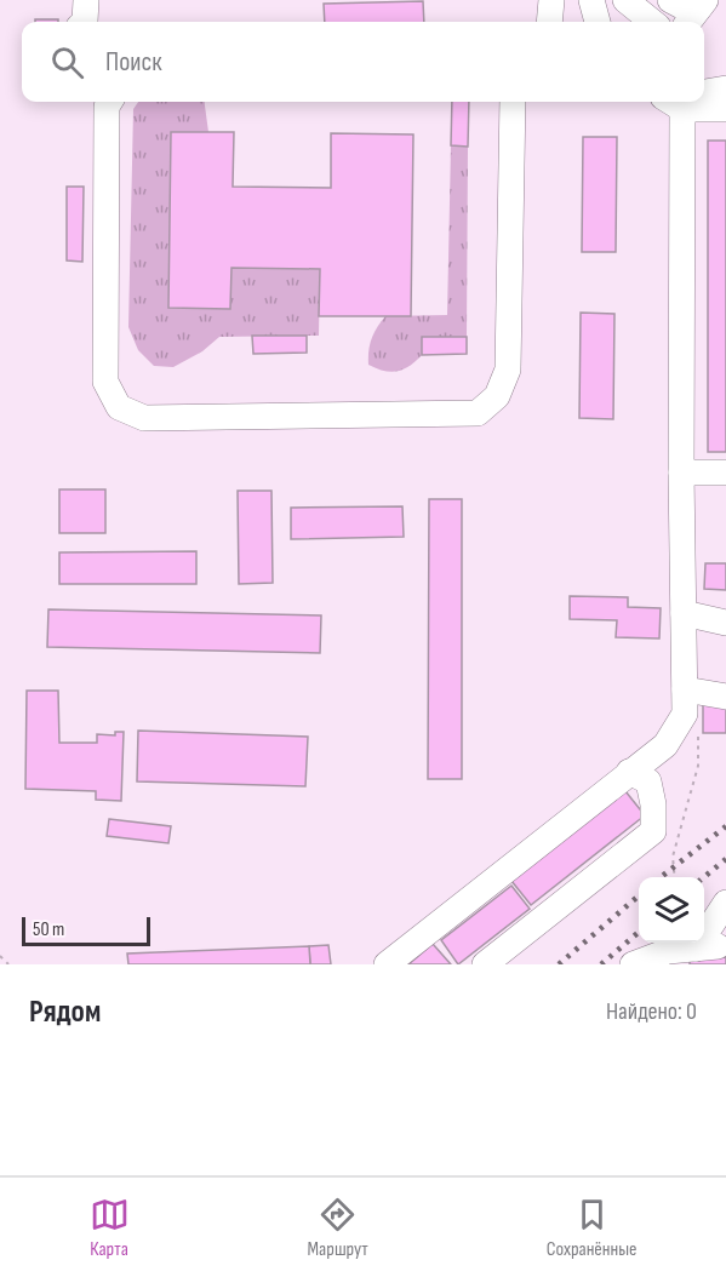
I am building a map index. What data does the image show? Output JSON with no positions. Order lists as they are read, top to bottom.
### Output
{
  "scale_bar": "50 m",
  "page": {
    "search": "Поиск",
    "scale": "50 m",
    "heading": ["Рядом", "Найдено: 0"],
    "nav": ["Карта", "Маршрут", "Сохранённые"]
  }
}
